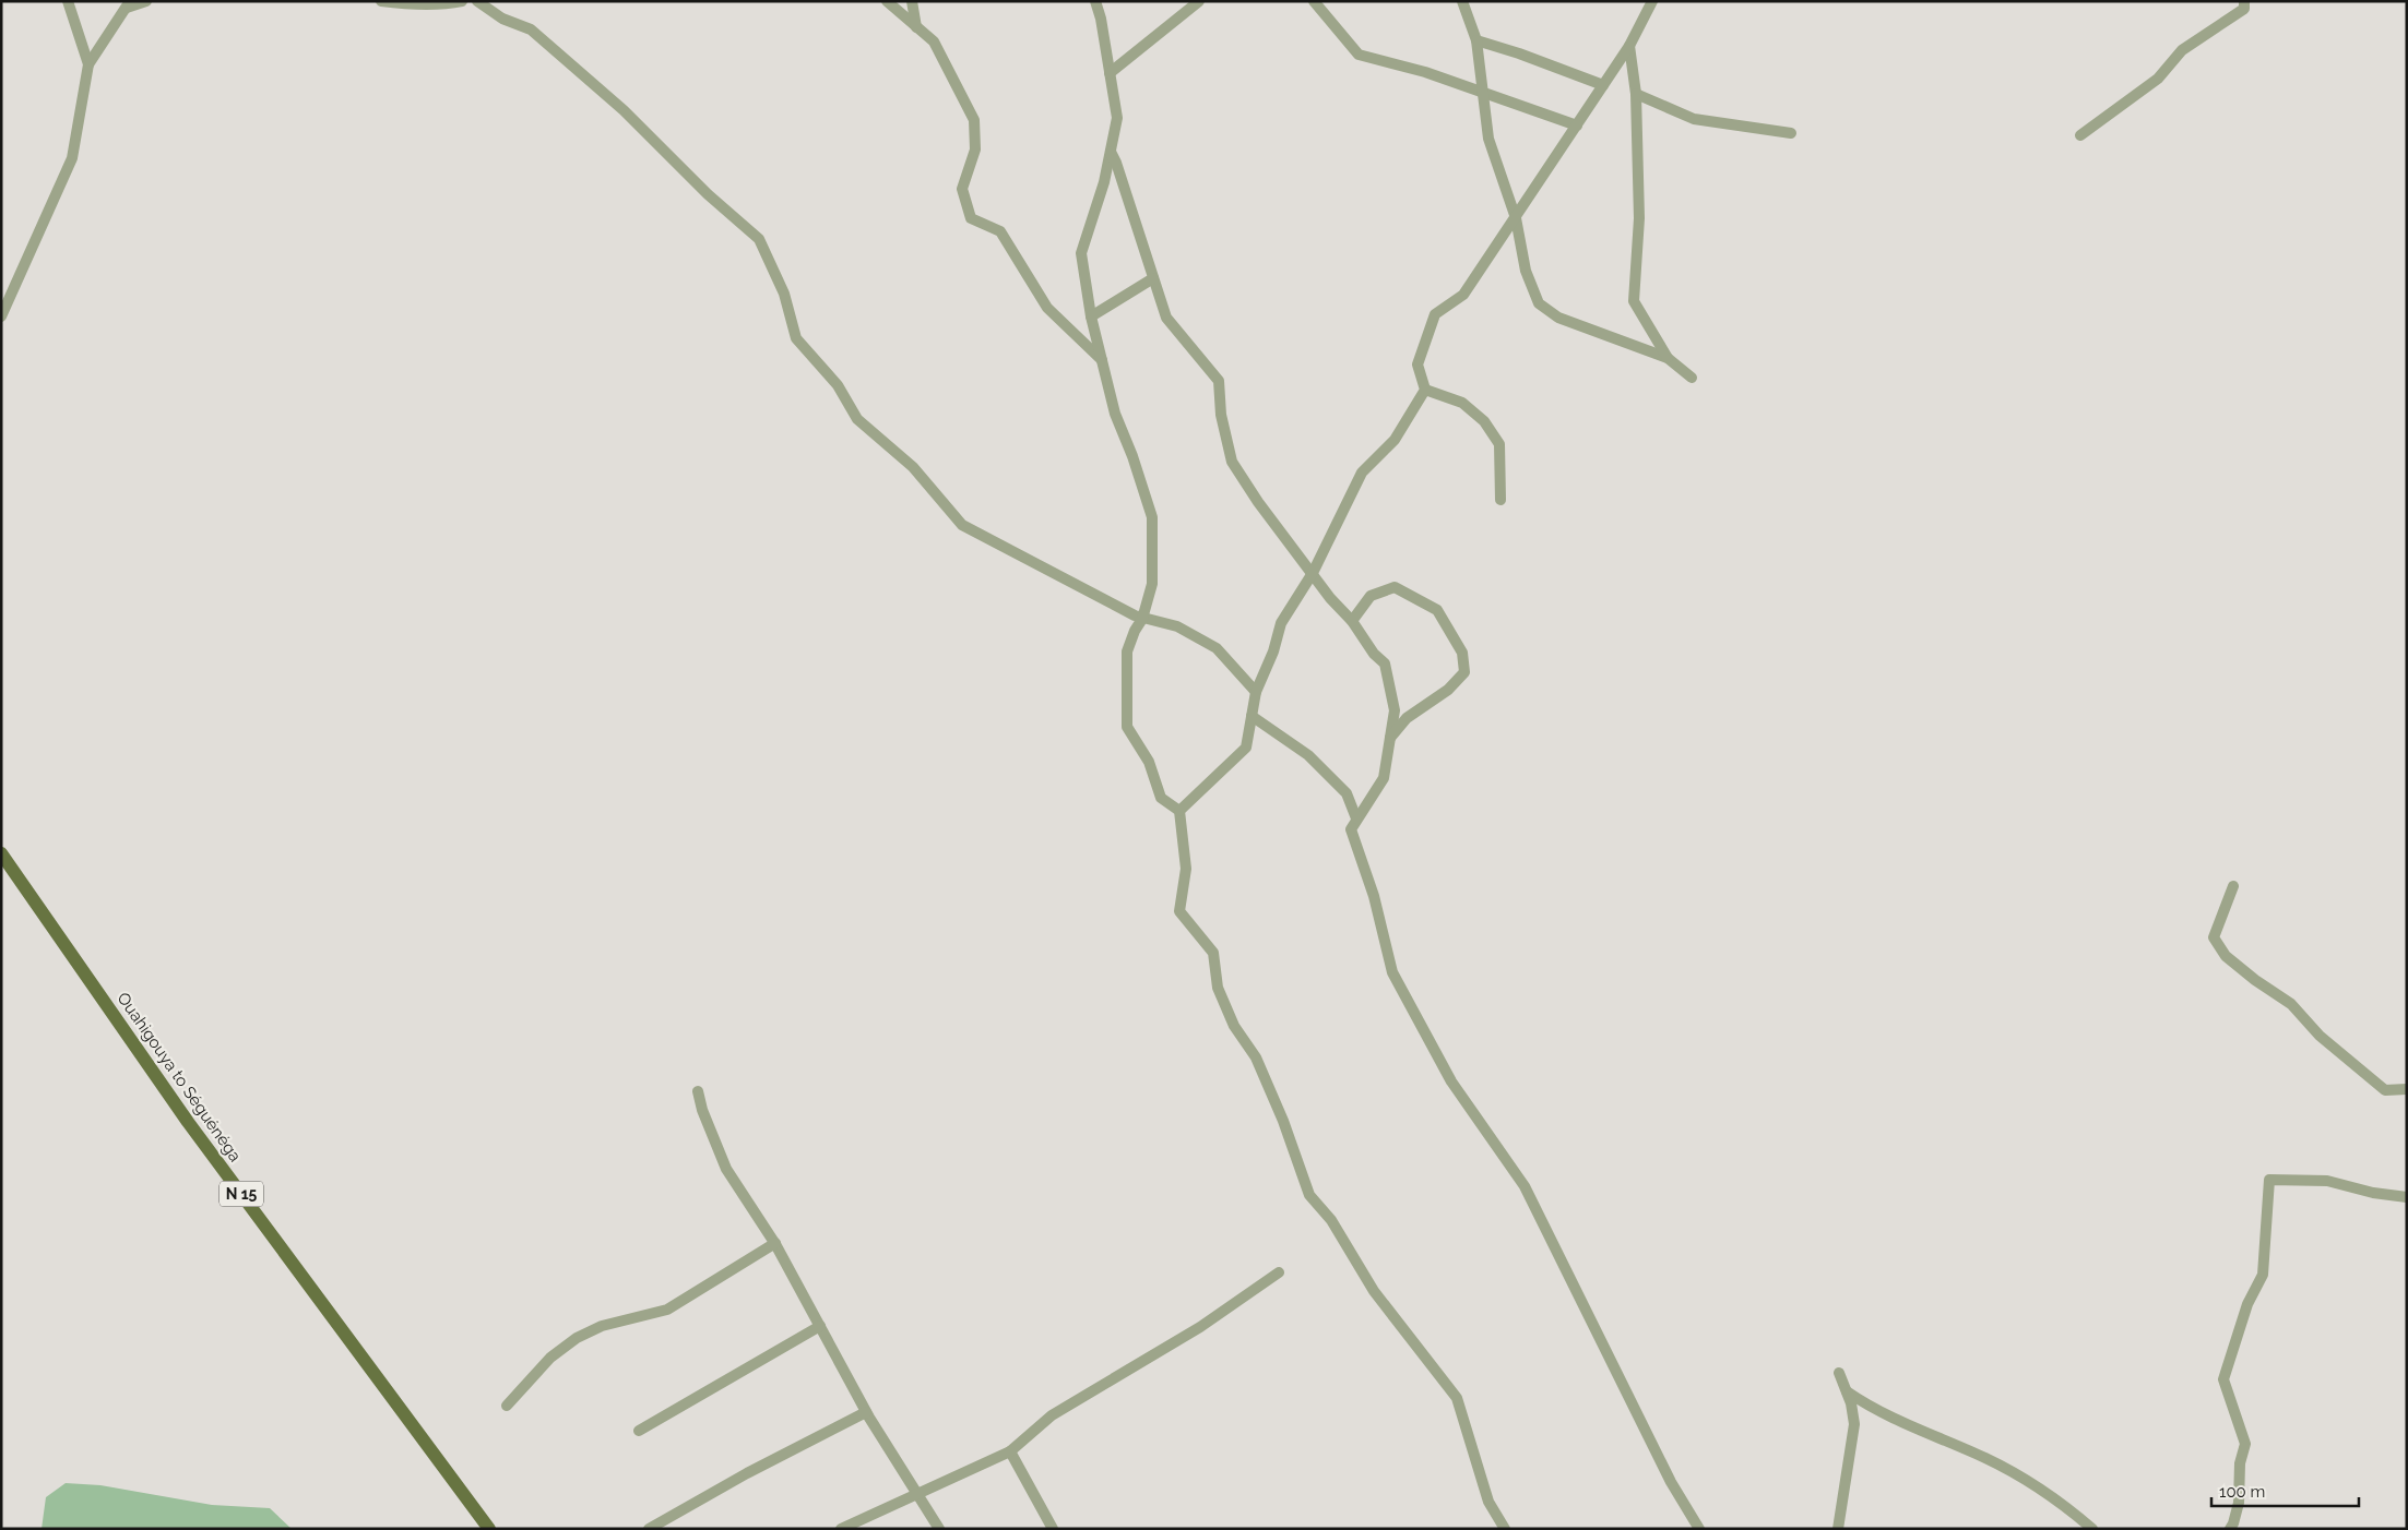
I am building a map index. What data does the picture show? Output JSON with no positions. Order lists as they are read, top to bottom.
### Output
{
  "streets": {
    "main road": ["Ouahigouya to Séguénéga", "N 15"]
  },
  "scale_bar": "100 m"
}
